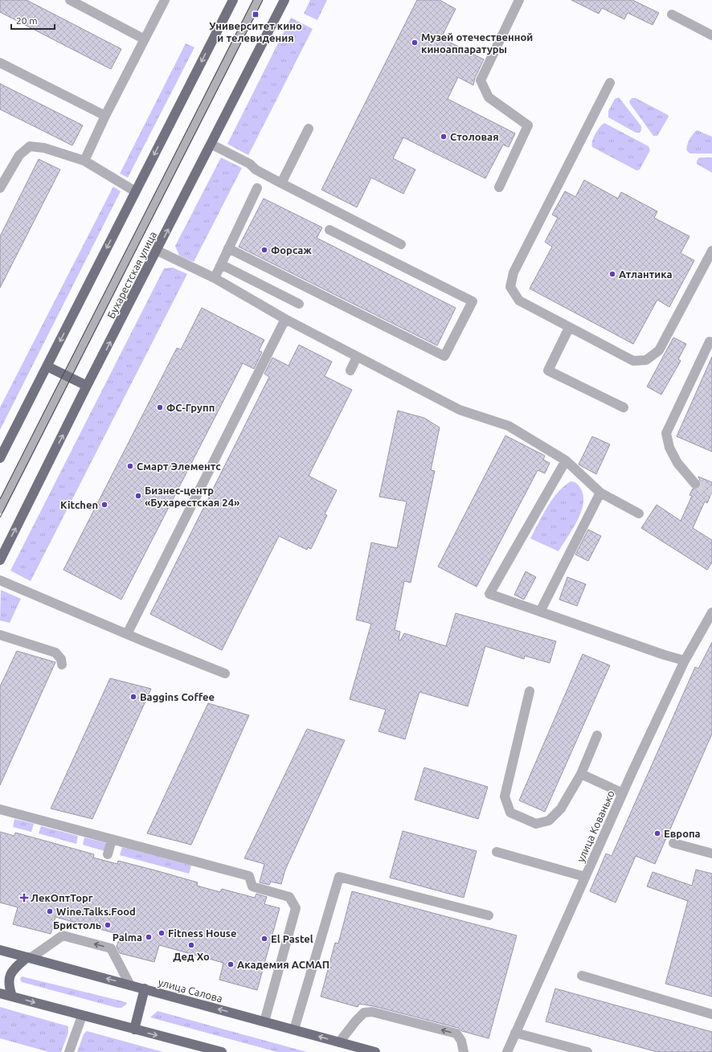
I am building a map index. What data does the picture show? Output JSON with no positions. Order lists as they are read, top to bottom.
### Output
{
  "streets": {
    "main road": ["Бухарестская улица", "улица Салова"],
    "street": ["улица Кованько"]
  },
  "places": {
    "transit": ["Университет кино и телевидения"],
    "other": [
      "Музей отечественной киноаппаратуры",
      "Столовая",
      "Форсаж",
      "Атлантика",
      "ФС-Групп",
      "Смарт Элементс",
      "Бизнес-центр «Бухарестская 24»",
      "Kitchen",
      "Baggins Coffee",
      "Европа",
      "Wine.Talks.Food",
      "Бристоль",
      "Fitness House",
      "Palma",
      "El Pastel",
      "Дед Хо",
      "Академия АСМАП"
    ],
    "health": ["ЛекОптТорг"]
  },
  "scale_bar": "20 m"
}
